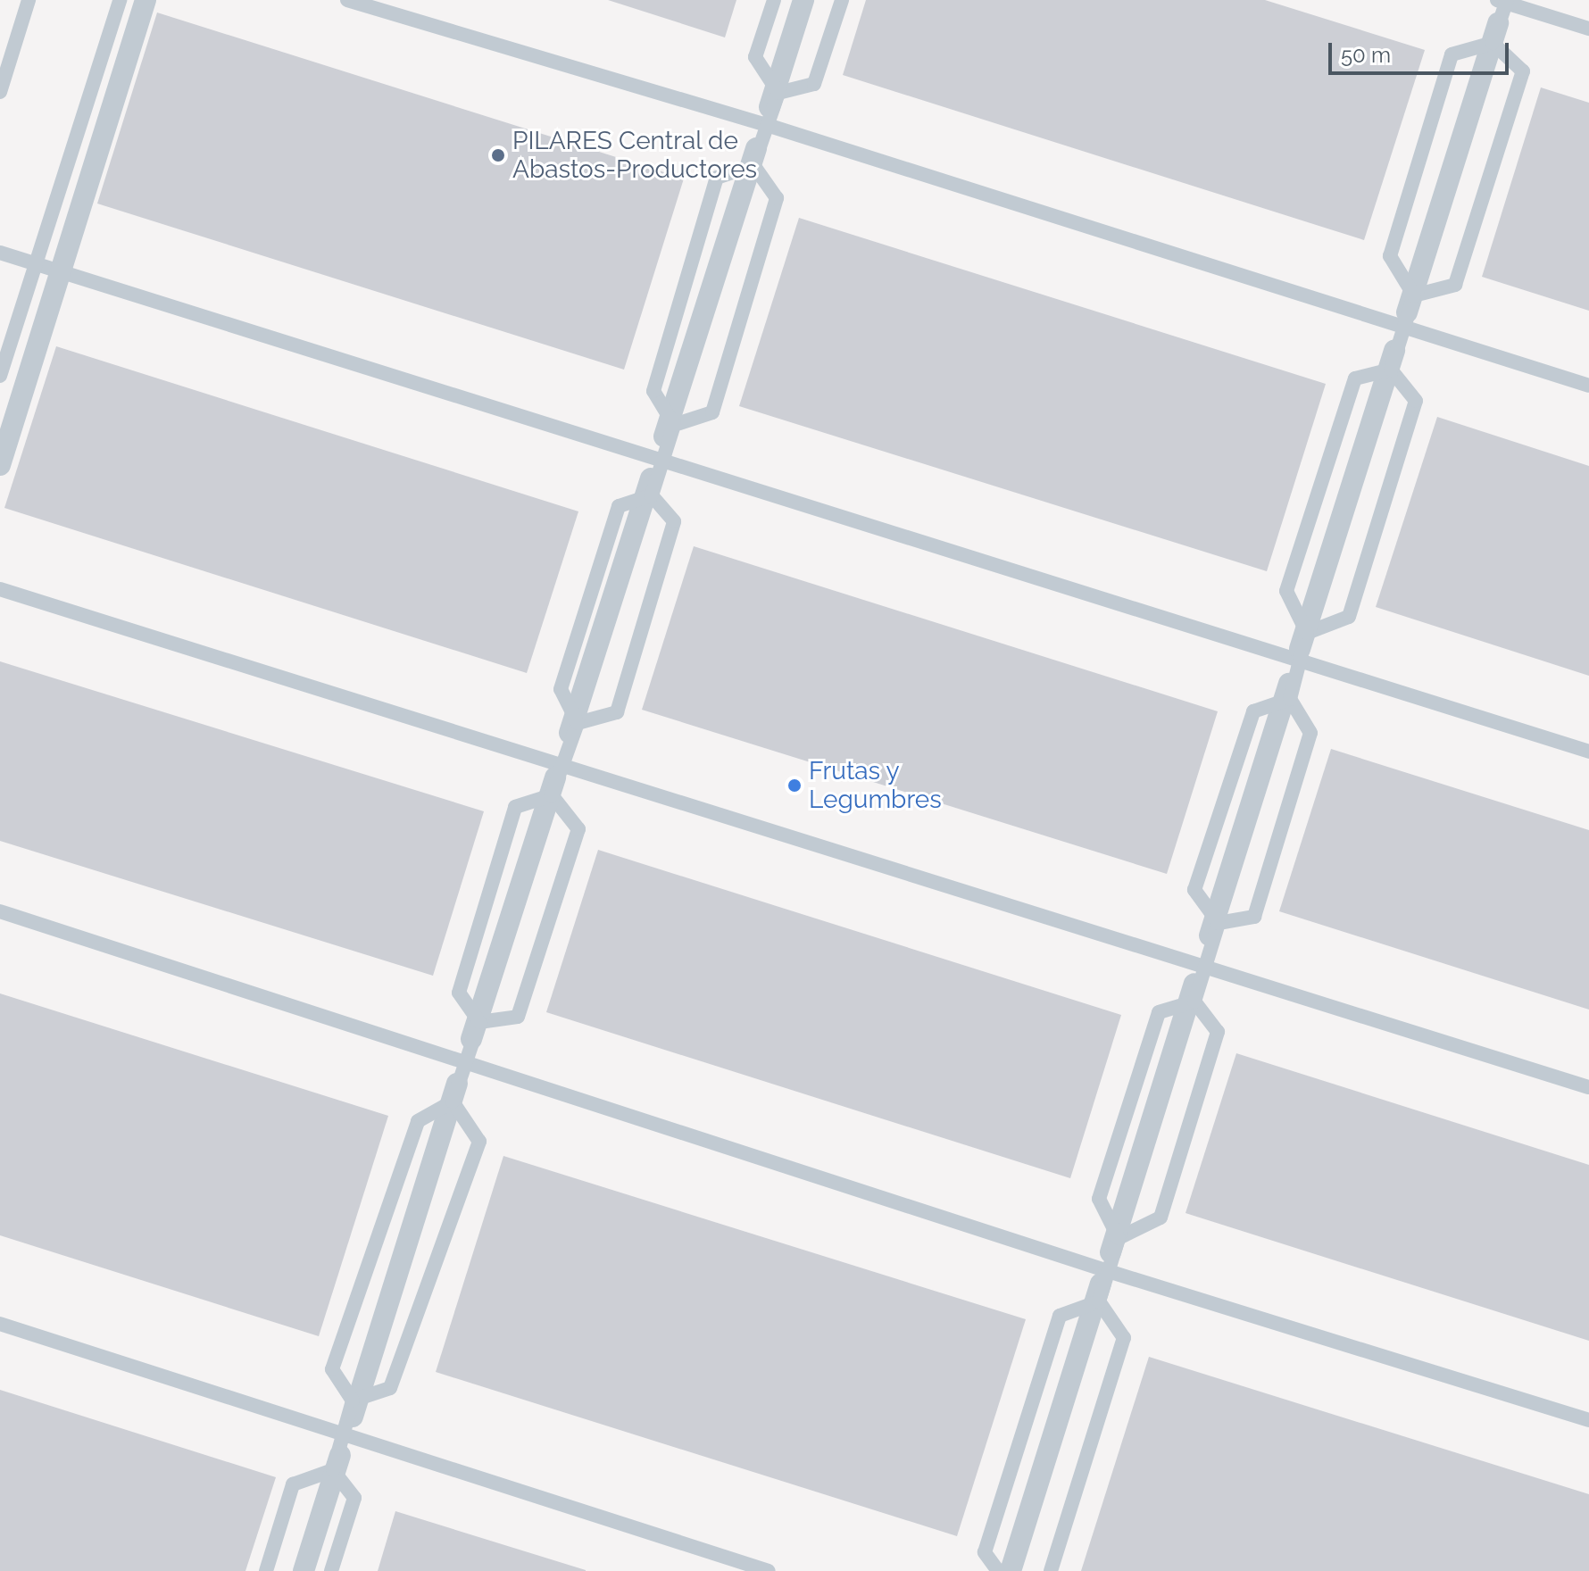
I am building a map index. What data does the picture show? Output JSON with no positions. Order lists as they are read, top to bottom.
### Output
{
  "places": ["PILARES Central de Abastos-Productores", "Frutas y Legumbres"],
  "scale_bar": "50 m"
}
